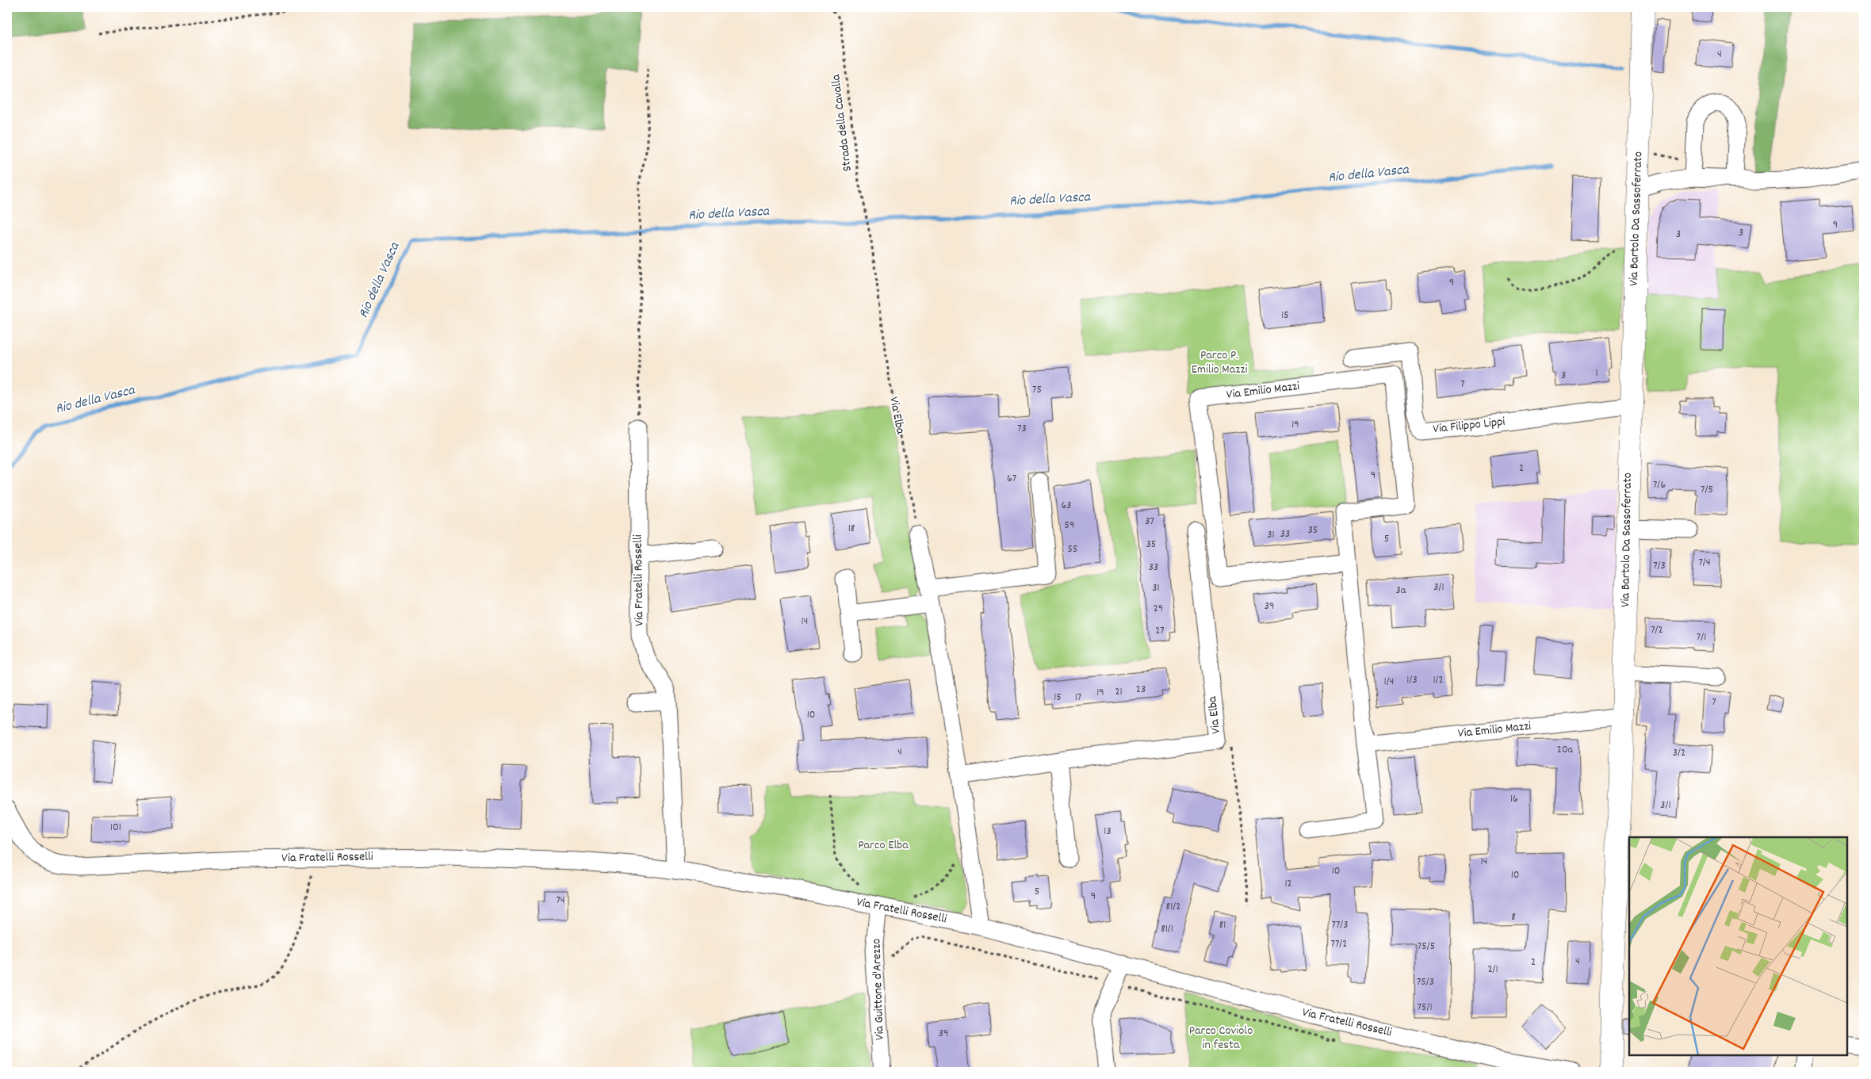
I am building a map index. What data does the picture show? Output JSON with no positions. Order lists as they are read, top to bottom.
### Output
{
  "streets": {
    "street": [
      "Via Bartolo Da Sassoferrato",
      "Via Emilio Mazzi",
      "Via Elba",
      "Via Filippo Lippi",
      "Via Fratelli Rosselli",
      "Via Guittone d'Arezzo"
    ],
    "path": ["Strada della Cavalla"]
  },
  "crossings": [
    ["Strada della Cavalla", "Via Elba"],
    ["Via Bartolo Da Sassoferrato", "Via Emilio Mazzi"],
    ["Via Bartolo Da Sassoferrato", "Via Filippo Lippi"],
    ["Via Fratelli Rosselli", "Via Guittone d'Arezzo"]
  ],
  "water": ["Rio della Vasca"],
  "parks": ["Parco P. Emilio Mazzi", "Parco Elba", "Parco Coviolo in festa"],
  "house_numbers": [
    "4",
    "9",
    "3",
    "3",
    "9",
    "15",
    "1",
    "3",
    "7",
    "75",
    "19",
    "73",
    "2",
    "9",
    "67",
    "7/6",
    "7/5",
    "63",
    "37",
    "59",
    "18",
    "35",
    "33",
    "31",
    "5",
    "35",
    "55",
    "7/4",
    "7/3",
    "33",
    "3/1",
    "31",
    "3a",
    "39",
    "29",
    "14",
    "7/2",
    "27",
    "7/1",
    "1/3",
    "1/2",
    "1/4",
    "23",
    "21",
    "19",
    "15",
    "17",
    "7",
    "10",
    "20a",
    "4",
    "3/2",
    "16",
    "3/1",
    "101",
    "13",
    "14",
    "10",
    "10",
    "12",
    "5",
    "9",
    "74",
    "81/2",
    "8",
    "81",
    "77/3",
    "81/1",
    "77/2",
    "75/5",
    "4",
    "2",
    "2/1",
    "75/3",
    "75/1",
    "39"
  ]
}
